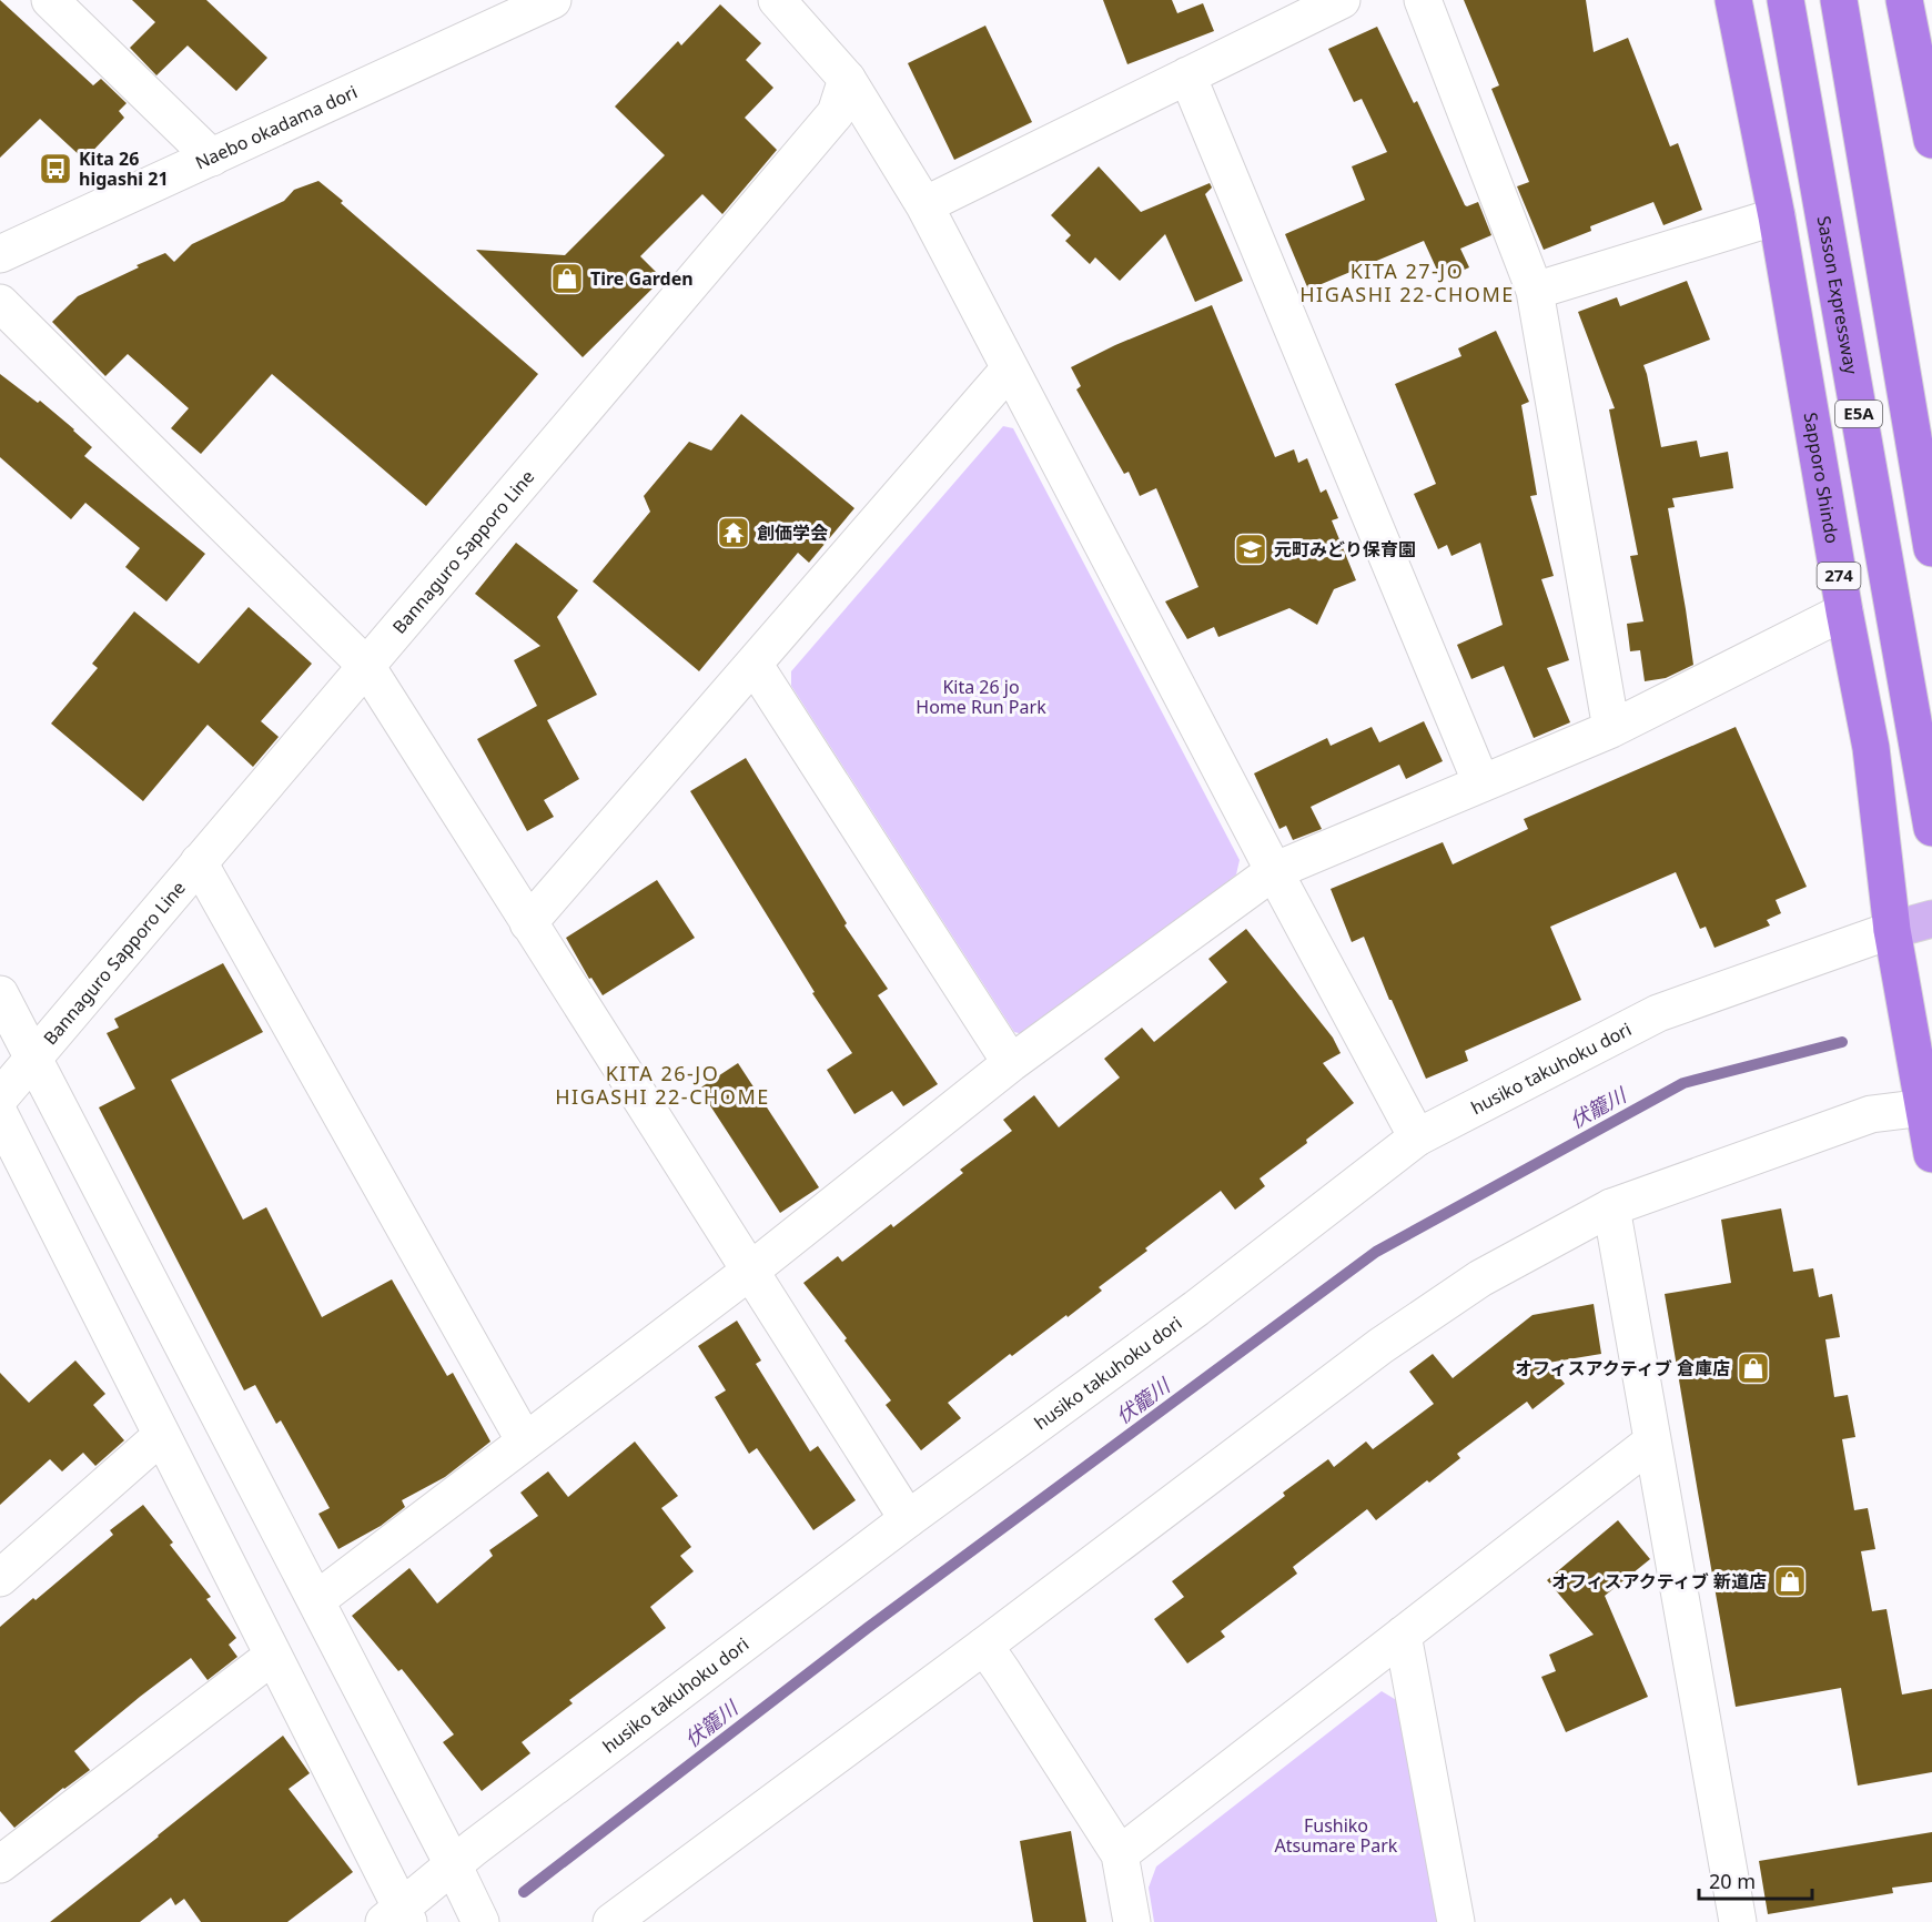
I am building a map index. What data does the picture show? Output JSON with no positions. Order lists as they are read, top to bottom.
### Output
{
  "streets": {
    "highway": [
      "Sasson Expressway",
      "E5A",
      "Sapporo Shindo",
      "274"
    ],
    "street": ["Naebo okadama dori", "Bannaguro Sapporo Line", "husiko takuhoku dori"]
  },
  "crossings": [
    ["Sapporo Shindo", "husiko takuhoku dori"]
  ],
  "districts": ["KITA 27-JO HIGASHI 22-CHOME", "KITA 26-JO HIGASHI 22-CHOME"],
  "water": ["伏籠川"],
  "parks": ["Kita 26 jo Home Run Park", "Fushiko Atsumare Park"],
  "places": {
    "bus stop": ["Kita 26 higashi 21"],
    "shop": ["Tire Garden", "オフィスアクティブ 倉庫店", "オフィスアクティブ 新道店"],
    "temple": ["創価学会"],
    "school or university": ["元町みどり保育園"]
  },
  "scale_bar": "20 m"
}
